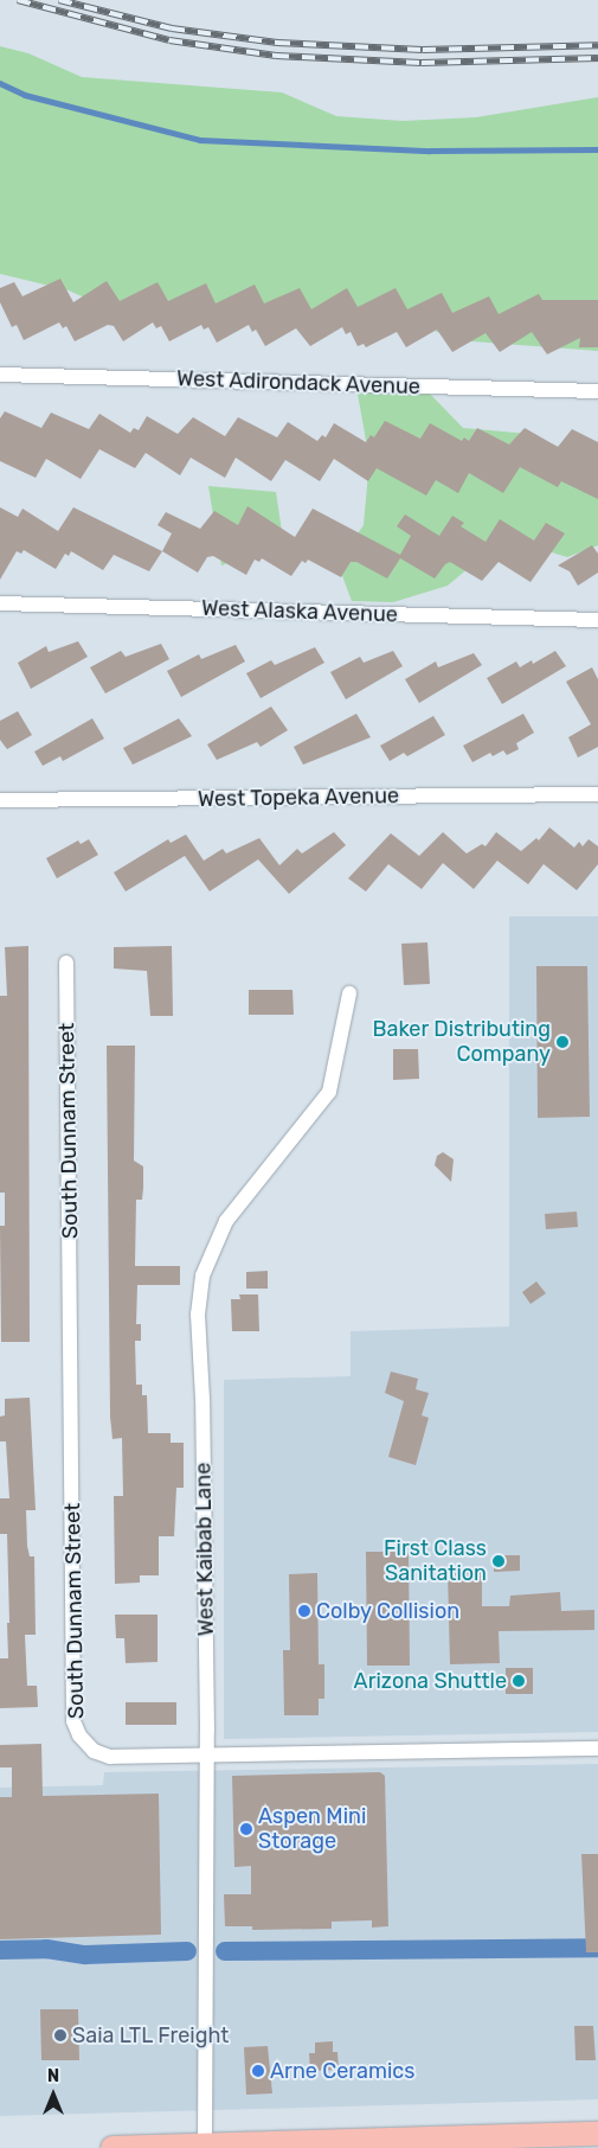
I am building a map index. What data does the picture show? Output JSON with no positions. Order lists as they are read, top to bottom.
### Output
{
  "streets": {
    "street": [
      "West Adirondack Avenue",
      "West Alaska Avenue",
      "West Topeka Avenue",
      "South Dunnam Street",
      "West Kaibab Lane"
    ]
  },
  "crossings": [
    ["South Dunnam Street", "West Kaibab Lane"]
  ],
  "places": [
    "Baker Distributing Company",
    "First Class Sanitation",
    "Colby Collision",
    "Arizona Shuttle",
    "Aspen Mini Storage",
    "Saia LTL Freight",
    "Arne Ceramics"
  ],
  "north": "top"
}
